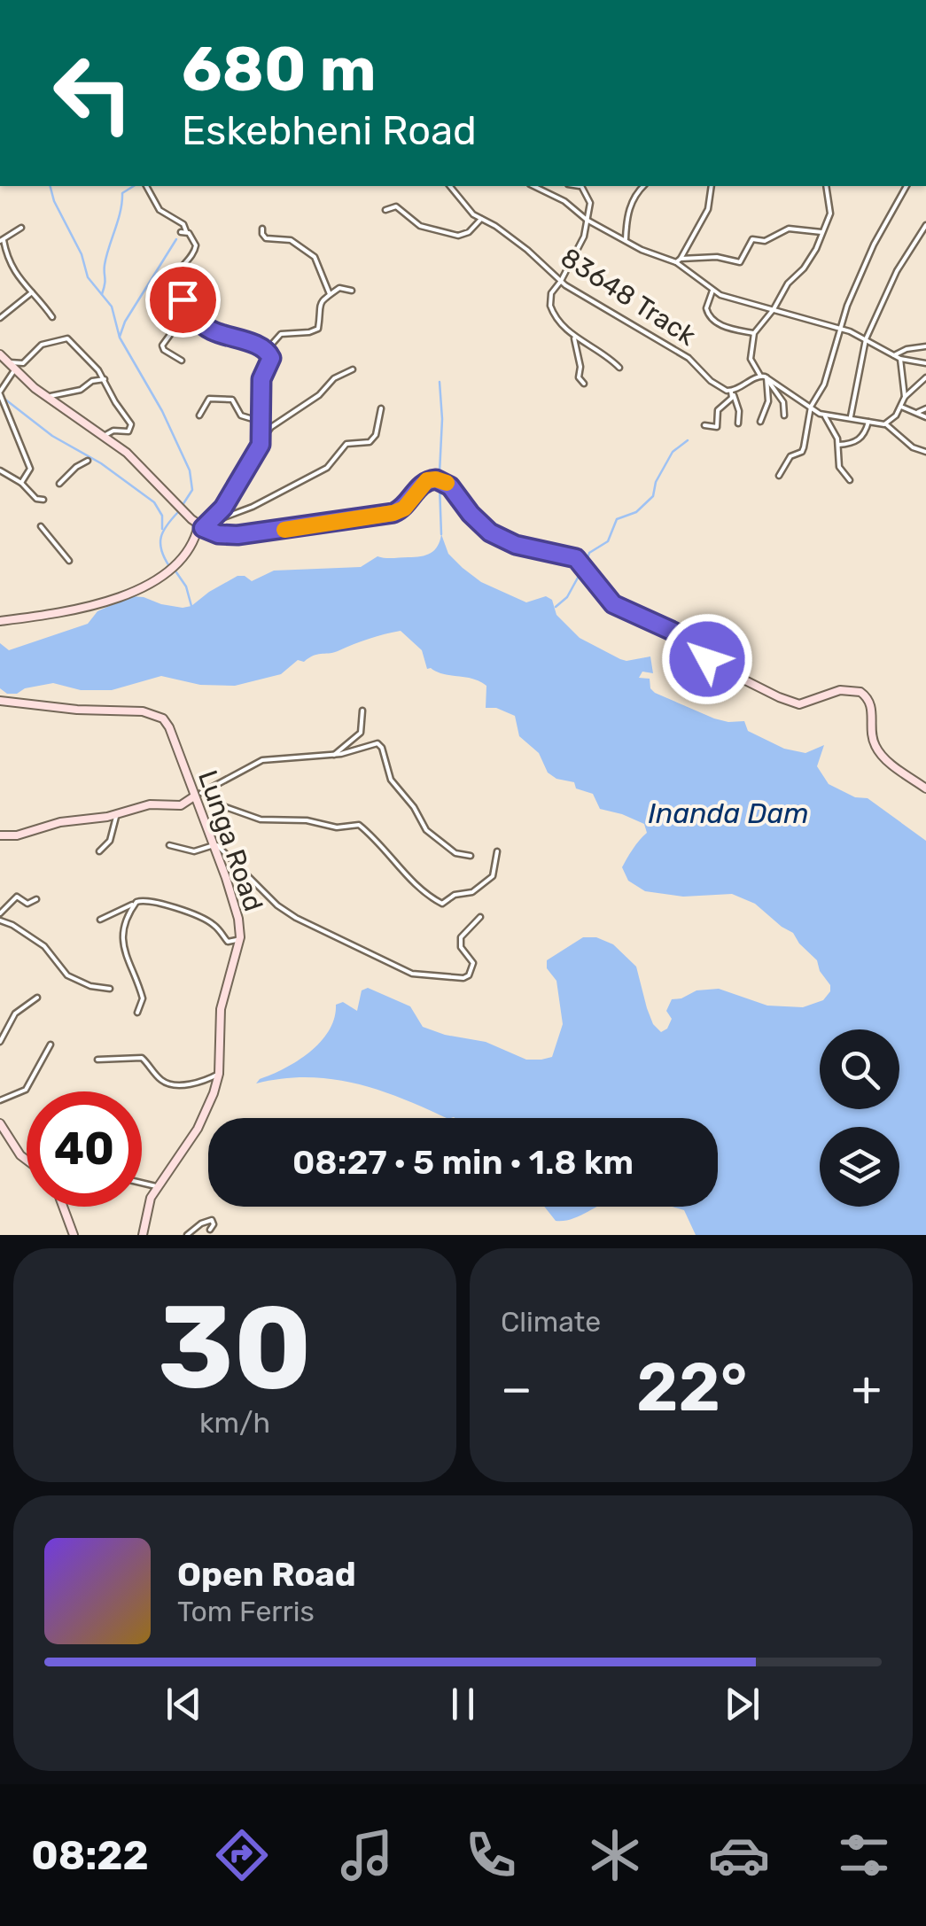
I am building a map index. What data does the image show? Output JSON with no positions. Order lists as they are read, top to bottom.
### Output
{
  "streets": {
    "street": ["83648 Track", "Lunga Road"]
  },
  "water": ["Inanda Dam"],
  "page": {
    "turn": ["680 m", "Eskebheni Road"],
    "limit": "40",
    "trip": "08:27 · 5 min · 1.8 km",
    "tile": [
      ["30", "km/h"],
      "Climate"
    ],
    "heat": ["−", "22°", "+"],
    "song": ["Open Road", "Tom Ferris"],
    "tabs": "08:22"
  }
}
